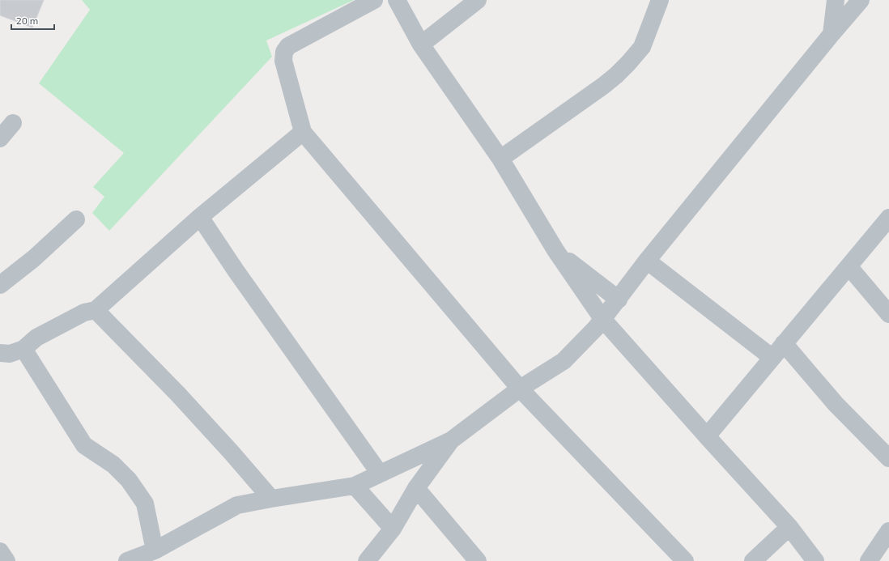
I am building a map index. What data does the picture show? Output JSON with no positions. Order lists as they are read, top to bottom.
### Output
{
  "scale_bar": "20 m"
}
